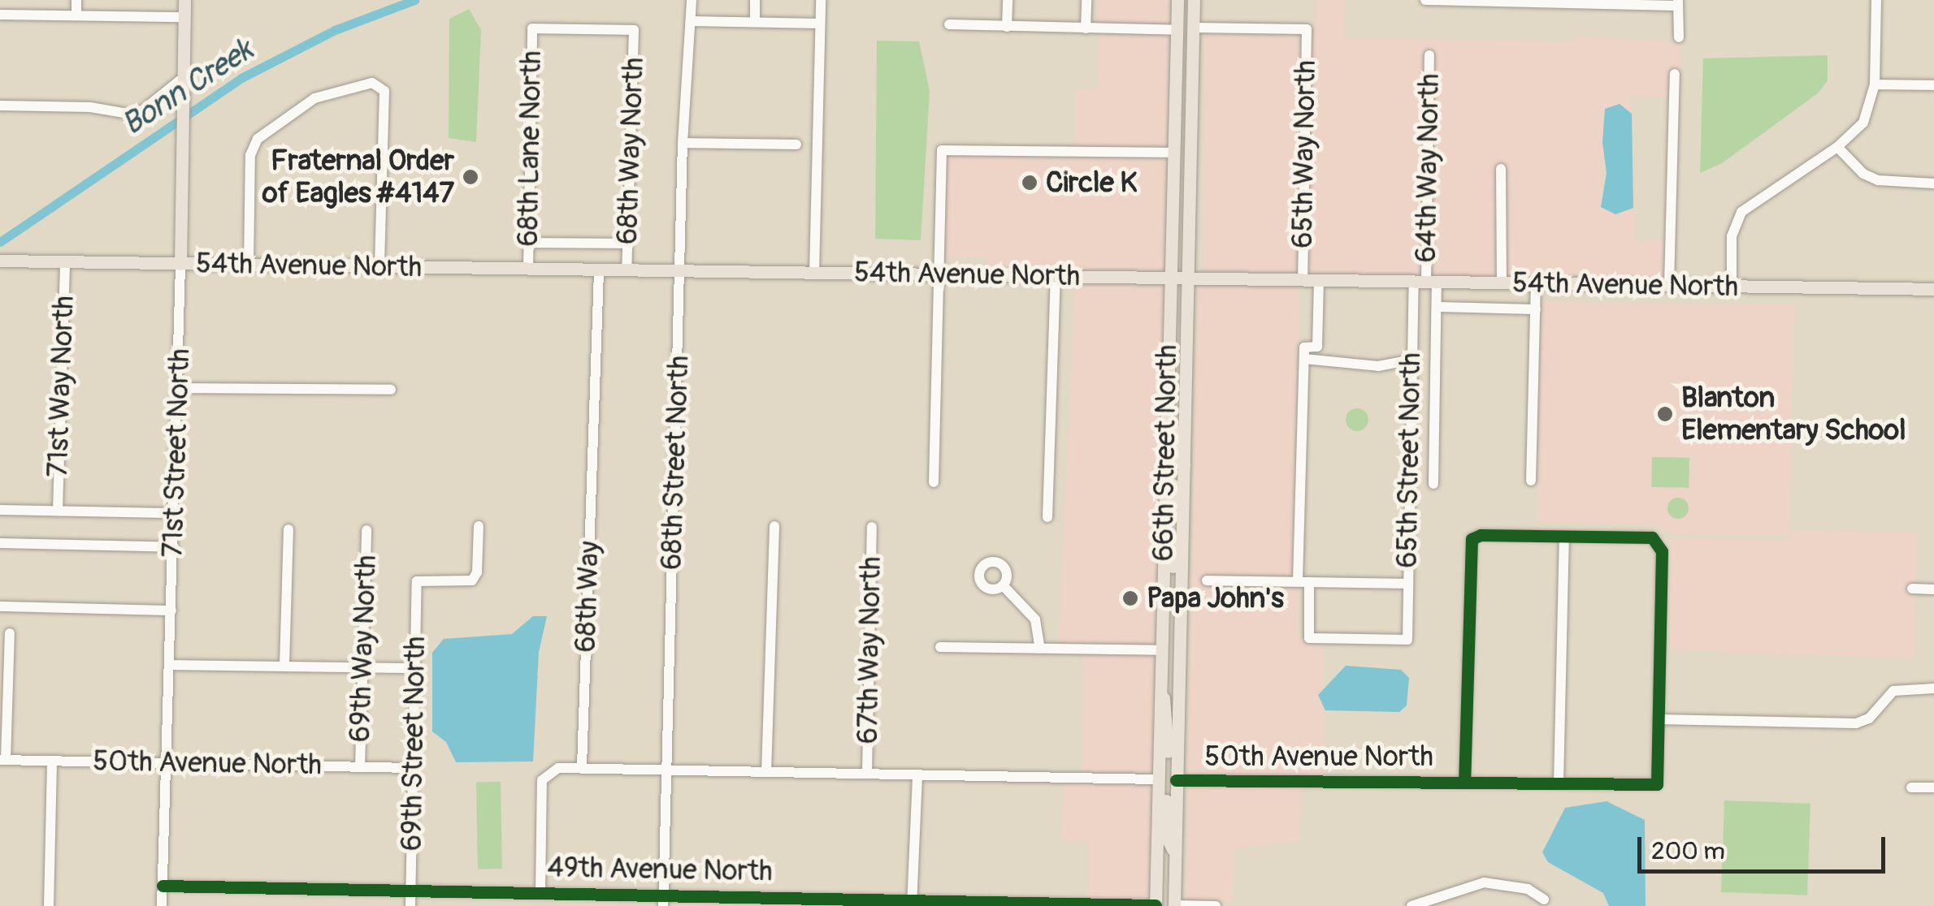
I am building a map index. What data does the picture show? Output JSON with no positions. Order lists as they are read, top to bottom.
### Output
{
  "streets": {
    "main road": ["54th Avenue North", "71st Street North", "66th Street North"],
    "street": [
      "68th Lane North",
      "68th Way North",
      "65th Way North",
      "64th Way North",
      "71st Way North",
      "65th Street North",
      "68th Street North",
      "68th Way",
      "69th Way North",
      "67th Way North",
      "69th Street North",
      "50th Avenue North",
      "49th Avenue North"
    ]
  },
  "crossings": [
    ["68th Lane North", "68th Way North"],
    ["68th Lane North", "54th Avenue North"],
    ["68th Way North", "54th Avenue North"],
    ["65th Way North", "54th Avenue North"],
    ["65th Way North", "66th Street North"],
    ["65th Way North", "65th Street North"],
    ["64th Way North", "54th Avenue North"],
    ["64th Way North", "65th Street North"],
    ["54th Avenue North", "71st Way North"],
    ["54th Avenue North", "71st Street North"],
    ["54th Avenue North", "66th Street North"],
    ["54th Avenue North", "65th Street North"],
    ["54th Avenue North", "68th Street North"],
    ["54th Avenue North", "68th Way"],
    ["71st Street North", "50th Avenue North"],
    ["71st Street North", "49th Avenue North"],
    ["66th Street North", "50th Avenue North"],
    ["66th Street North", "49th Avenue North"],
    ["68th Street North", "49th Avenue North"],
    ["69th Way North", "50th Avenue North"],
    ["69th Street North", "50th Avenue North"],
    ["69th Street North", "49th Avenue North"]
  ],
  "water": ["Bonn Creek"],
  "places": [
    "Fraternal Order of Eagles #4147",
    "Circle K",
    "Blanton Elementary School",
    "Papa John's"
  ],
  "scale_bar": "200 m"
}
